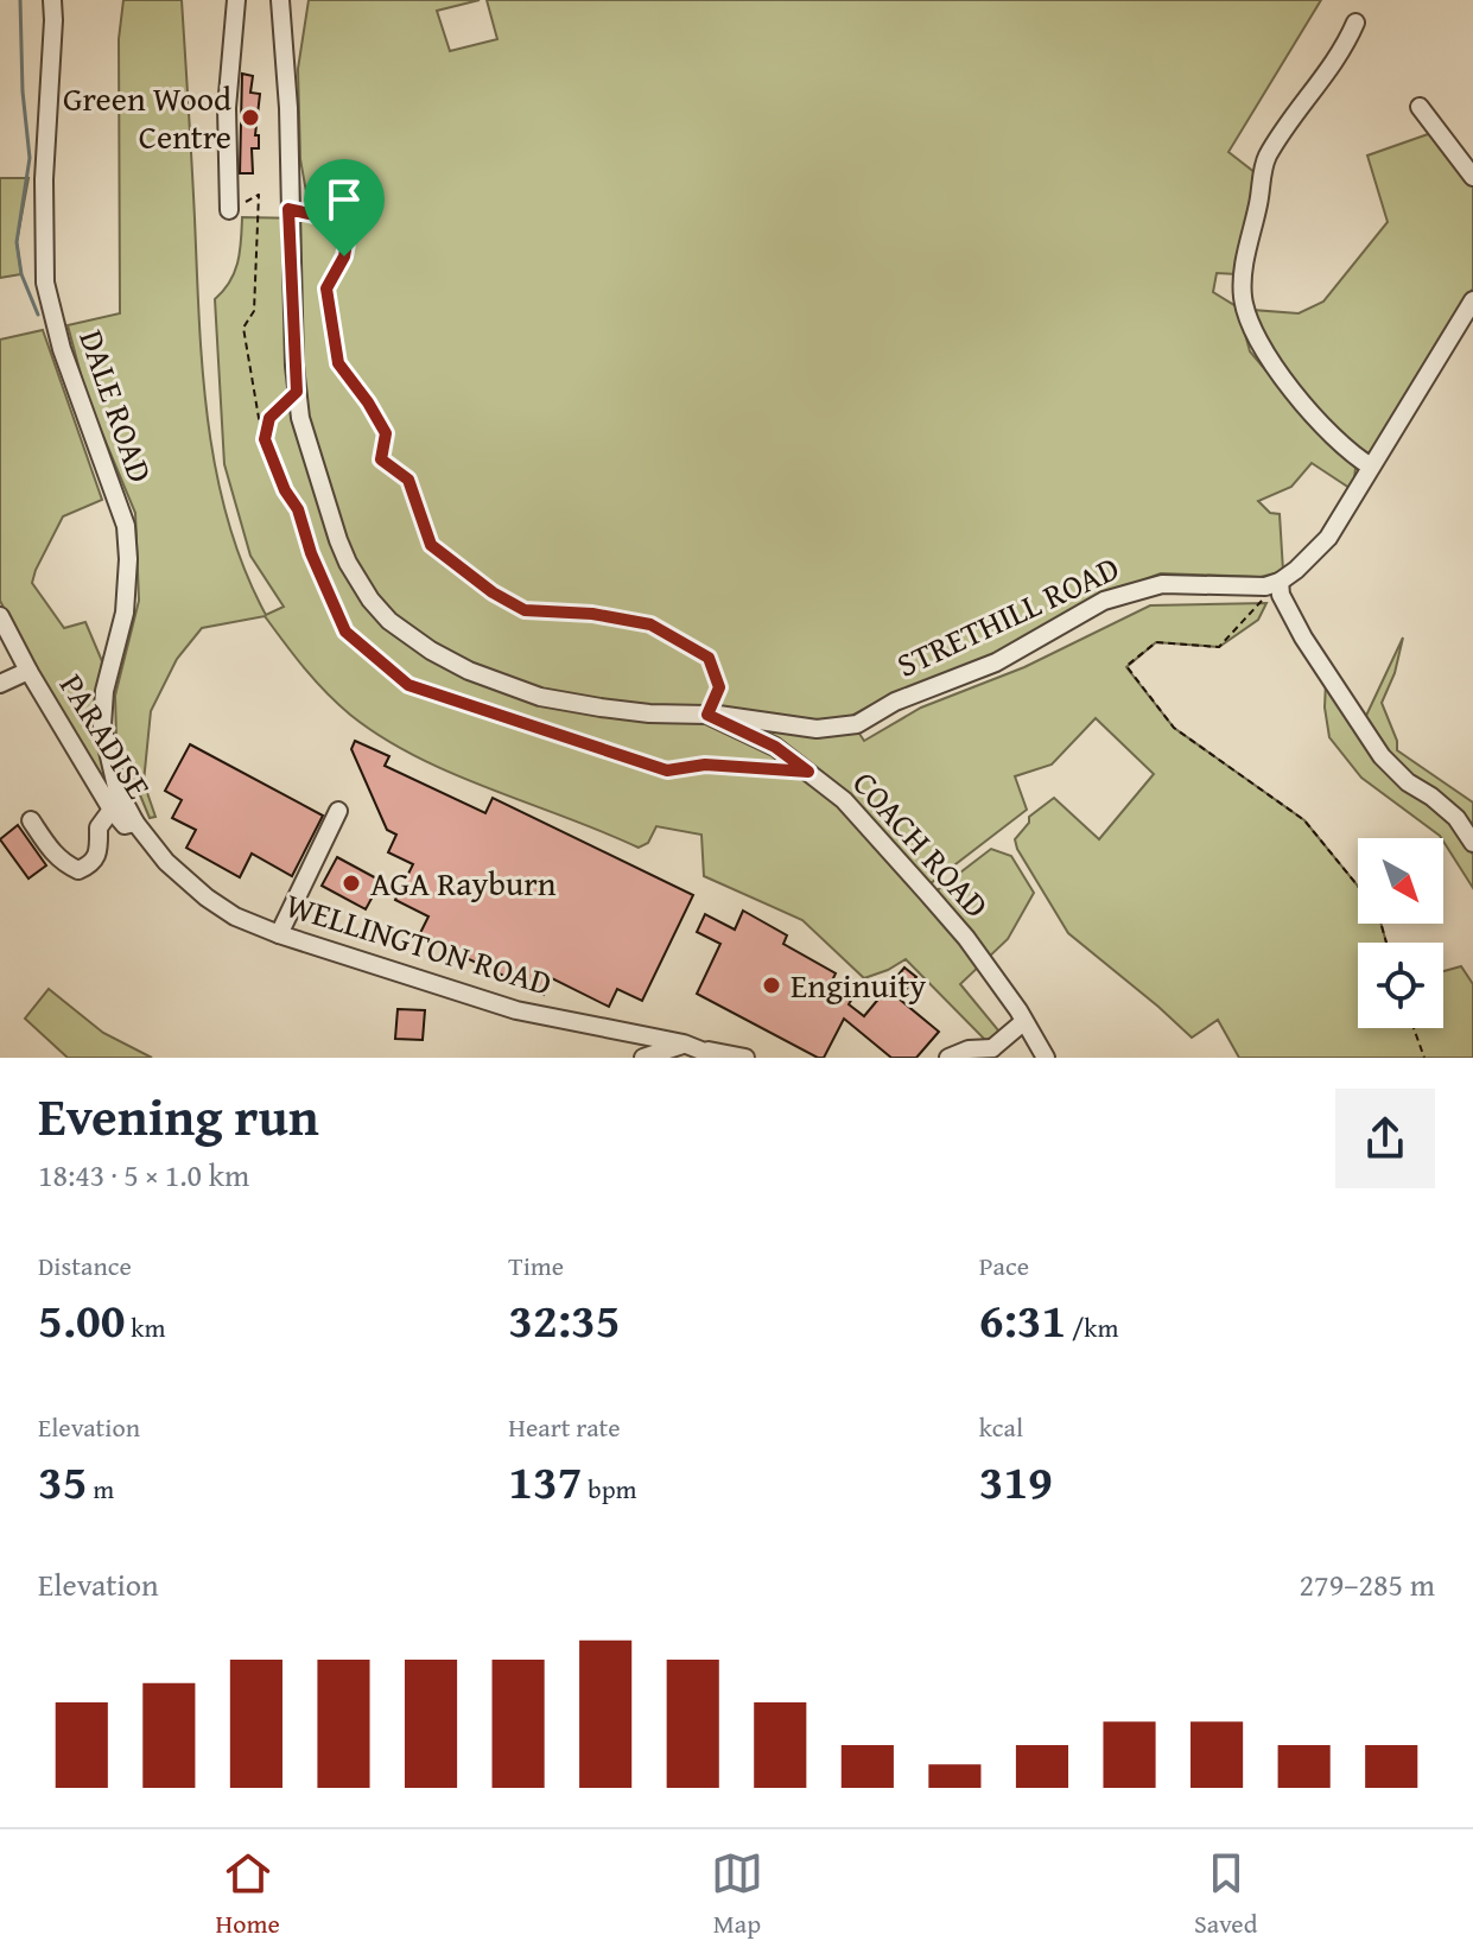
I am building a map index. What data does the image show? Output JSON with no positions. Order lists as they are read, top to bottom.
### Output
{
  "streets": {
    "street": [
      "DALE ROAD",
      "STRETHILL ROAD",
      "PARADISE",
      "COACH ROAD",
      "WELLINGTON ROAD"
    ]
  },
  "crossings": [
    ["DALE ROAD", "PARADISE"],
    ["DALE ROAD", "WELLINGTON ROAD"],
    ["STRETHILL ROAD", "COACH ROAD"],
    ["PARADISE", "WELLINGTON ROAD"]
  ],
  "places": ["Green Wood Centre", "AGA Rayburn", "Enginuity"],
  "north": "bottom right",
  "page": {
    "heading": ["Evening run", "18:43 · 5 × 1.0 km"],
    "stats": [
      ["Distance", "5.00 km"],
      ["Time", "32:35"],
      ["Pace", "6:31 /km"],
      ["Elevation", "35 m"],
      ["Heart rate", "137 bpm"],
      ["kcal", "319"]
    ],
    "chart": ["Elevation", "279–285 m"],
    "tabs": ["Home", "Map", "Saved"]
  }
}
